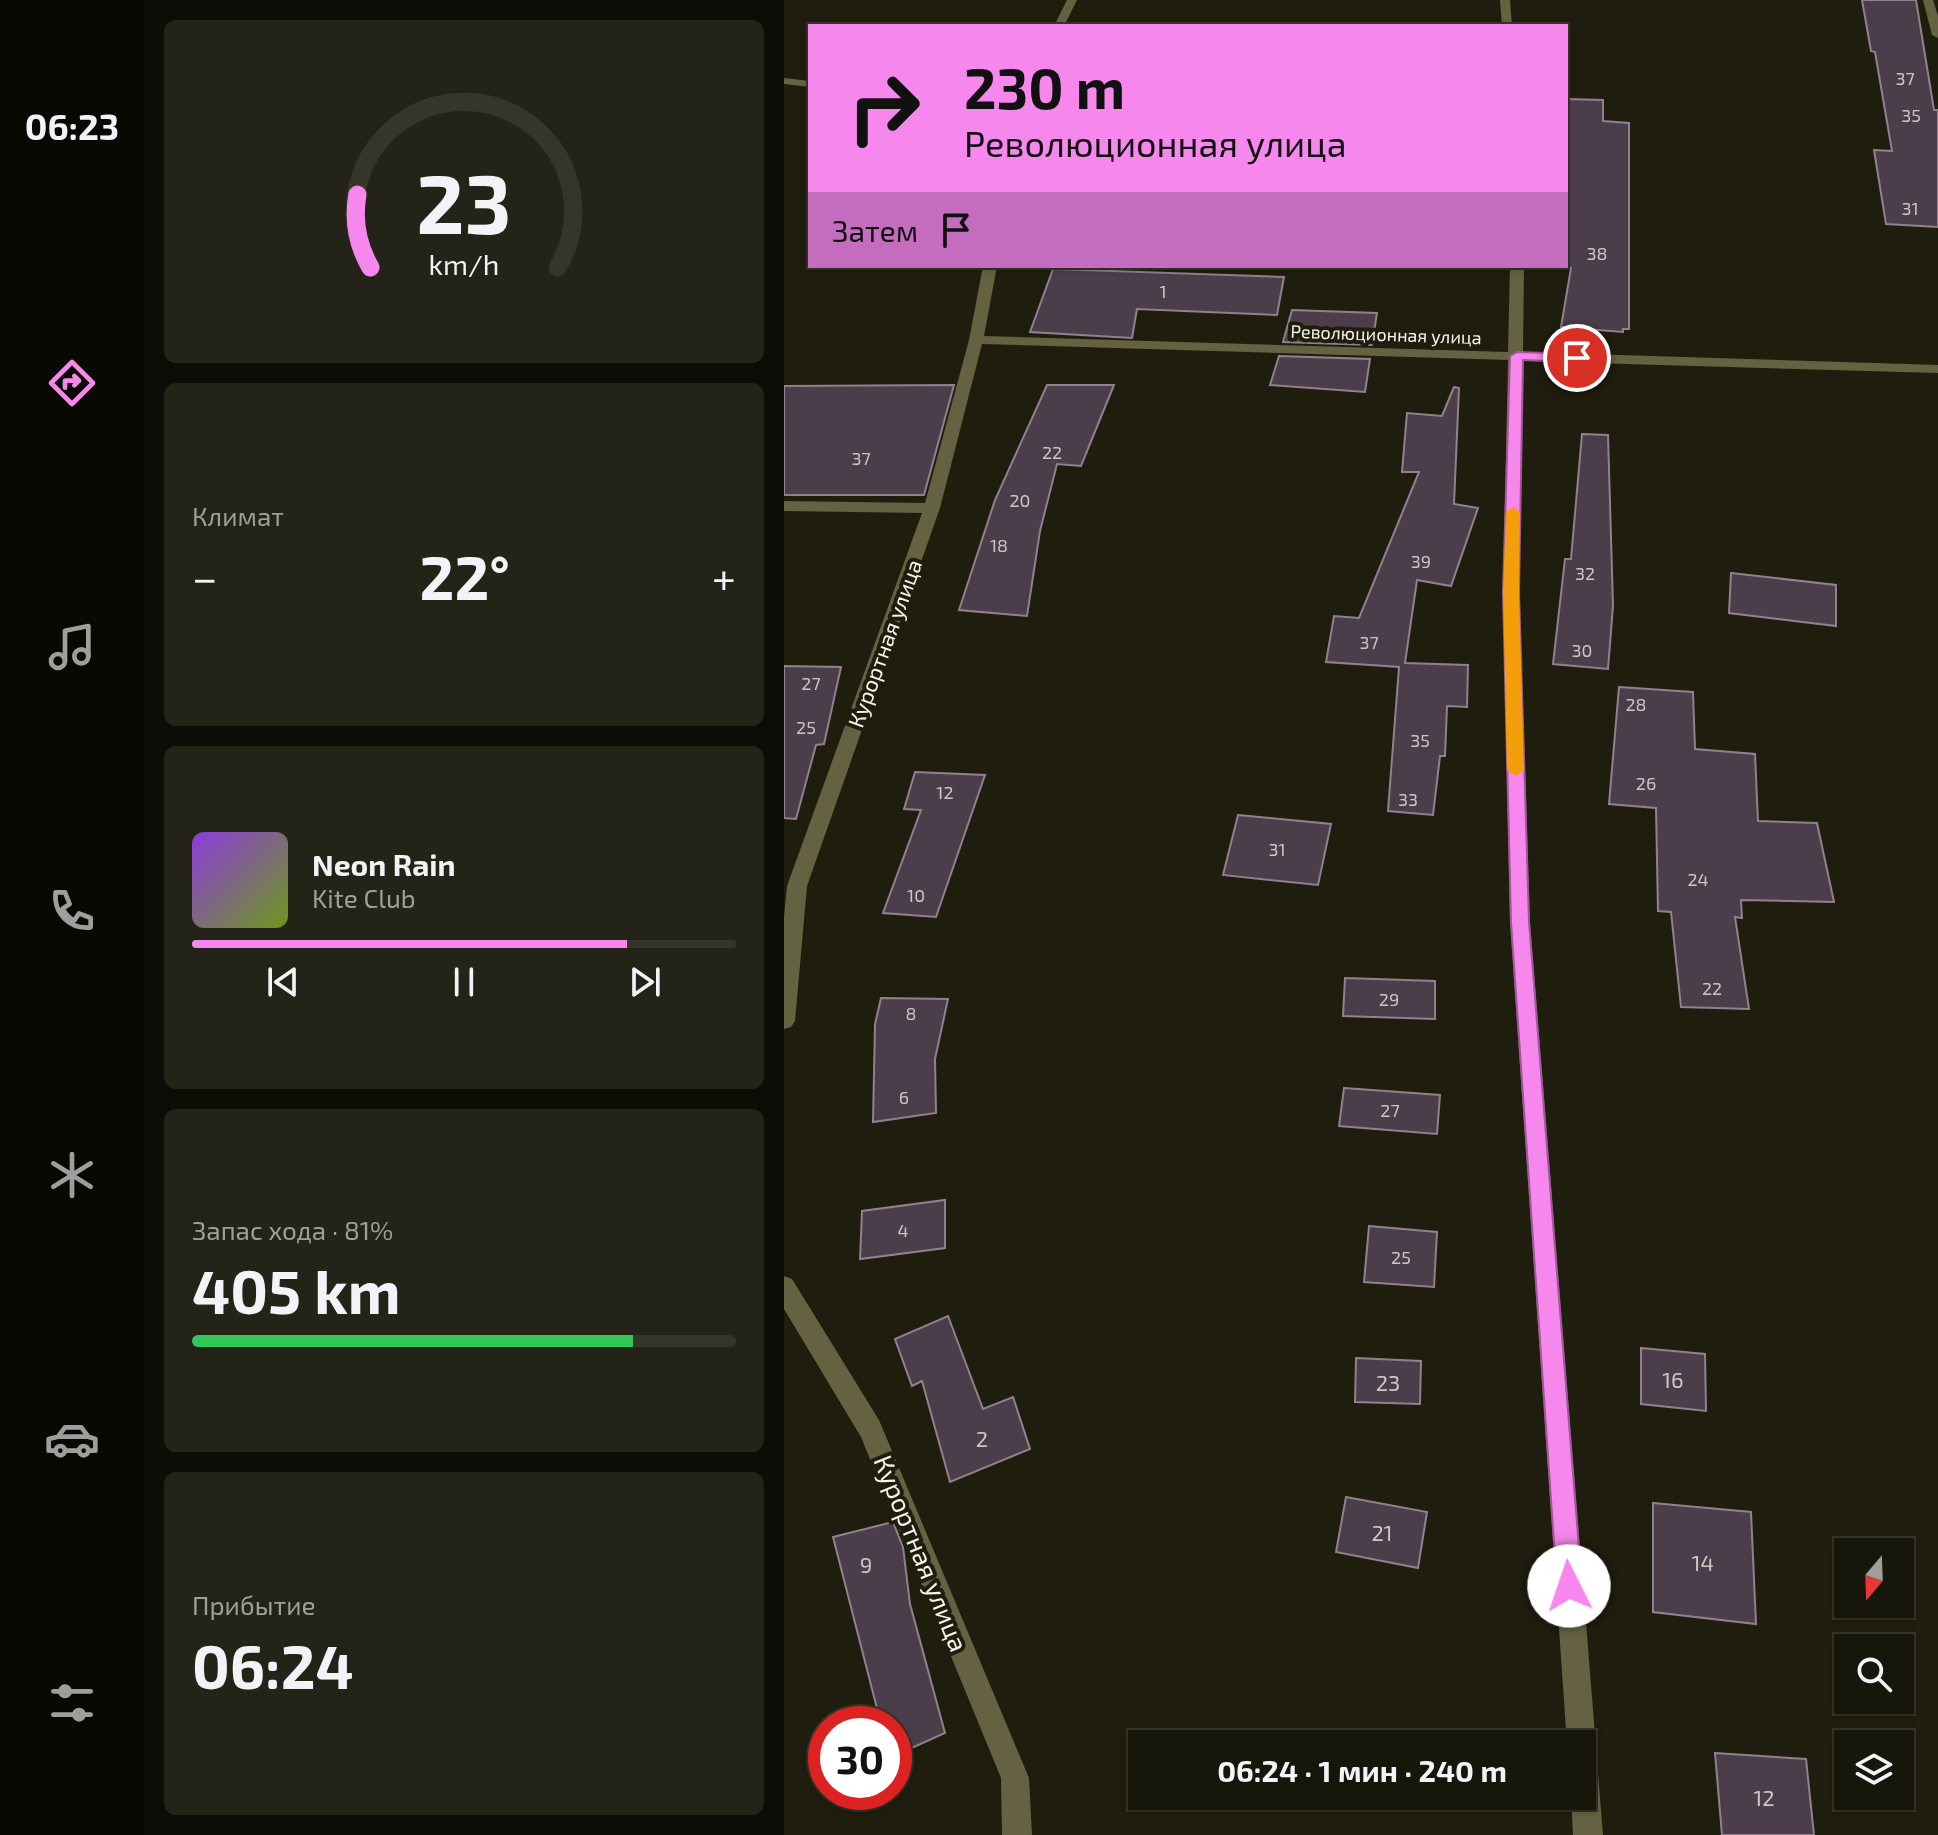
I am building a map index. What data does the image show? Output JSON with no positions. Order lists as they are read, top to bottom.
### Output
{
  "streets": {
    "street": ["Революционная улица", "Курортная улица"]
  },
  "crossings": [
    ["Революционная улица", "Курортная улица"]
  ],
  "house_numbers": [
    "37",
    "35",
    "31",
    "38",
    "1",
    "22",
    "37",
    "20",
    "18",
    "39",
    "32",
    "37",
    "30",
    "27",
    "28",
    "25",
    "35",
    "26",
    "12",
    "33",
    "31",
    "24",
    "10",
    "22",
    "29",
    "8",
    "6",
    "27",
    "4",
    "25",
    "16",
    "23",
    "2",
    "21",
    "14",
    "9",
    "12"
  ],
  "north": "bottom",
  "page": {
    "tabs": "06:23",
    "turn": ["230 m", "Революционная улица"],
    "then": "Затем",
    "tile": [
      "Климат",
      ["Запас хода · 81%", "405 km"],
      ["Прибытие", "06:24"]
    ],
    "heat": ["−", "22°", "+"],
    "song": ["Neon Rain", "Kite Club"],
    "limit": "30",
    "trip": "06:24 · 1 мин · 240 m",
    "gauge": ["23", "km/h"]
  }
}
